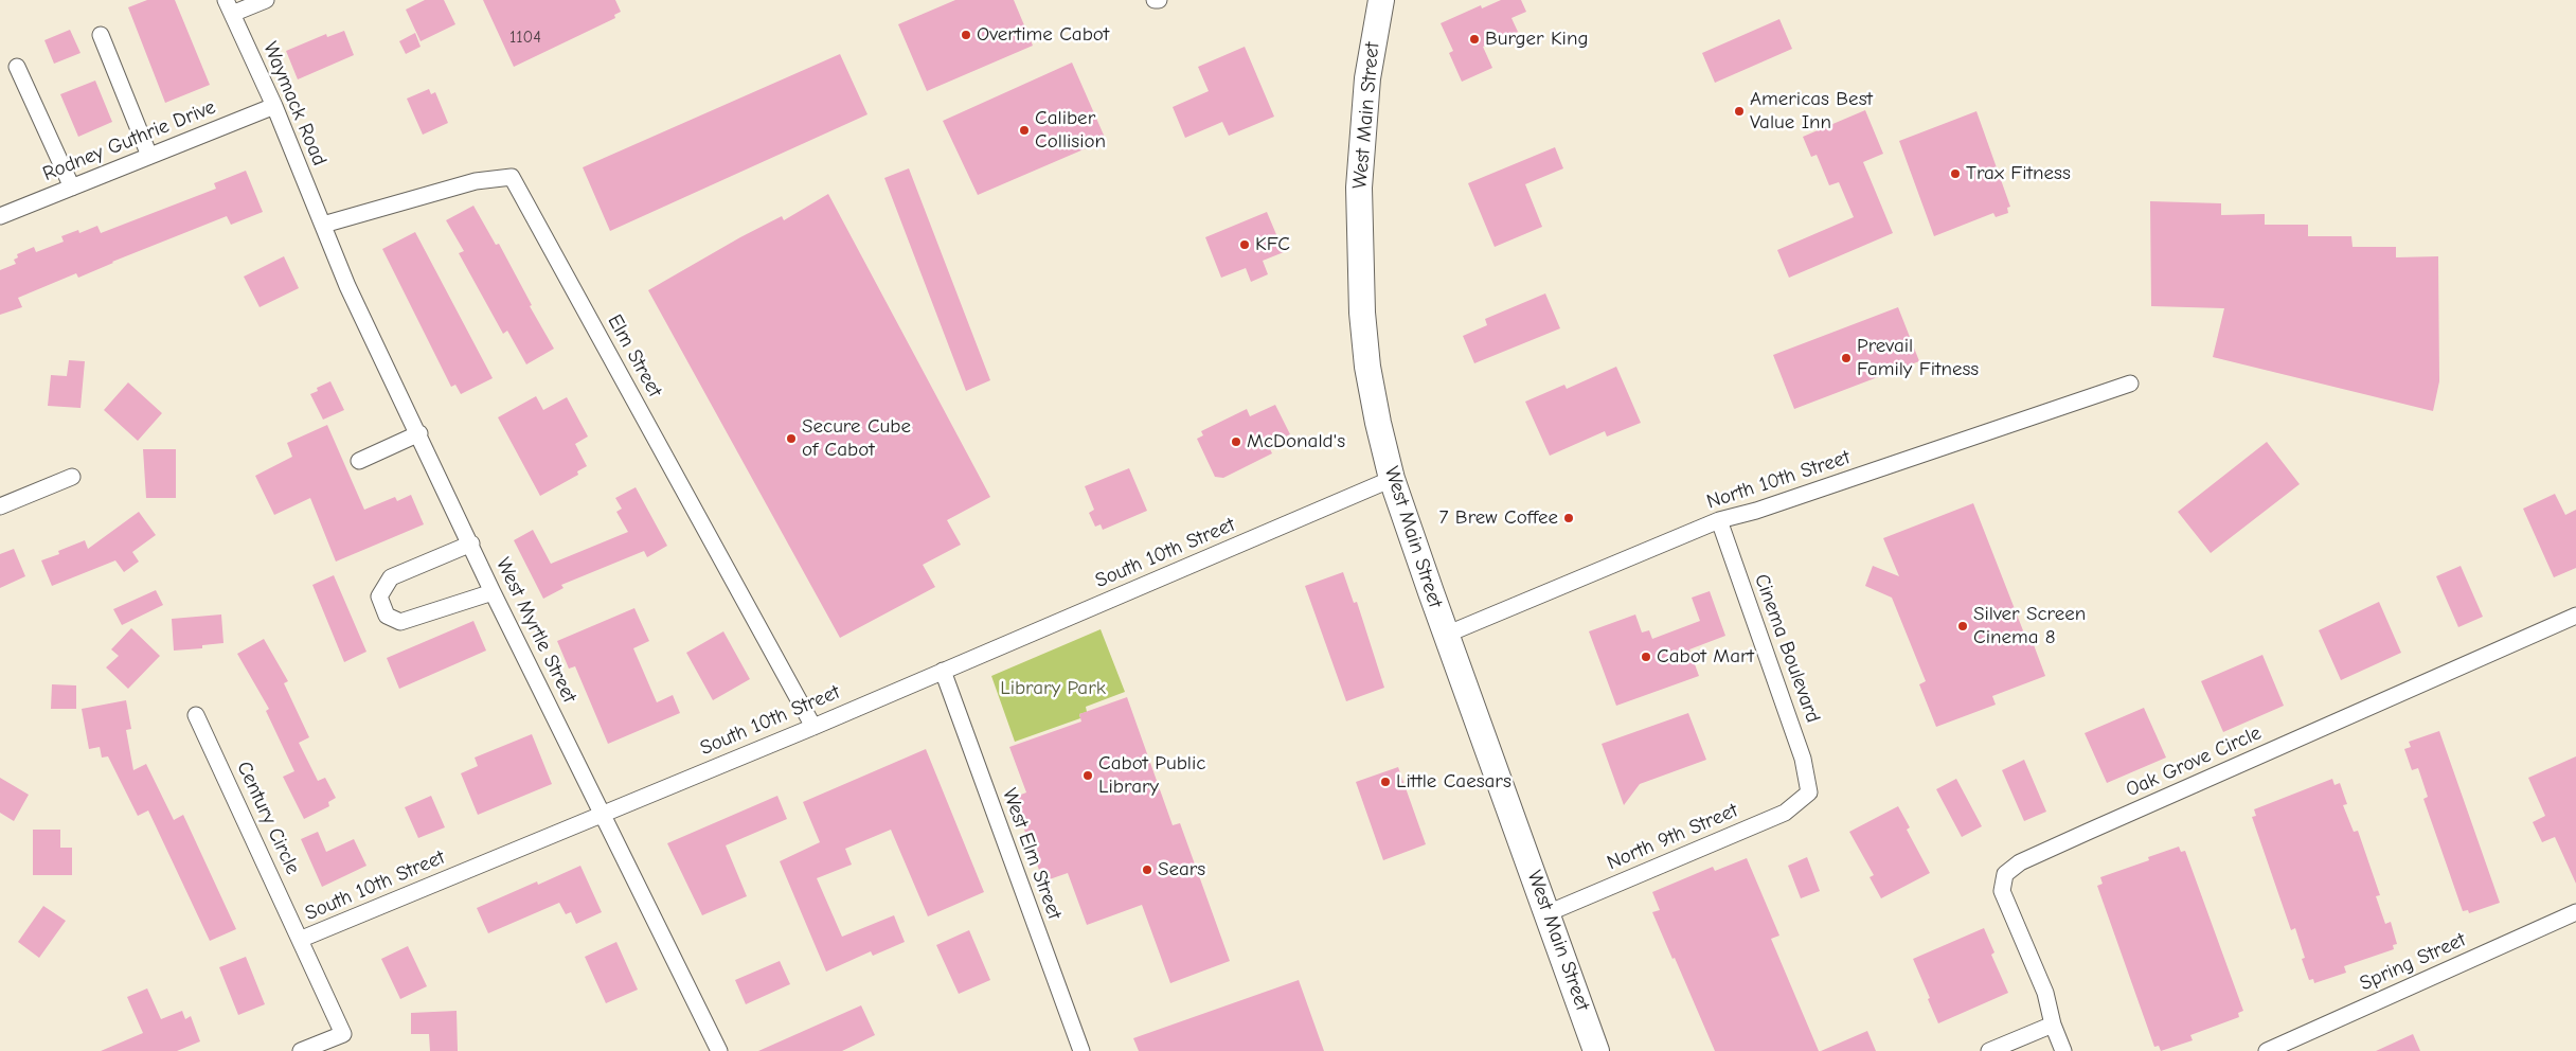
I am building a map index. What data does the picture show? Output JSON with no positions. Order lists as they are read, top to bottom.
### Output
{
  "streets": {
    "main road": ["West Main Street"],
    "street": [
      "Waymack Road",
      "Rodney Guthrie Drive",
      "Elm Street",
      "North 10th Street",
      "South 10th Street",
      "West Myrtle Street",
      "Cinema Boulevard",
      "Oak Grove Circle",
      "Century Circle",
      "North 9th Street",
      "West Elm Street",
      "Spring Street"
    ]
  },
  "crossings": [
    ["Waymack Road", "Rodney Guthrie Drive"],
    ["Waymack Road", "Elm Street"],
    ["Waymack Road", "West Myrtle Street"],
    ["West Main Street", "North 10th Street"],
    ["West Main Street", "South 10th Street"],
    ["West Main Street", "North 9th Street"],
    ["Elm Street", "South 10th Street"],
    ["Elm Street", "West Myrtle Street"],
    ["North 10th Street", "Cinema Boulevard"],
    ["South 10th Street", "West Myrtle Street"],
    ["South 10th Street", "Century Circle"],
    ["South 10th Street", "West Elm Street"],
    ["Cinema Boulevard", "North 9th Street"]
  ],
  "parks": ["Library Park"],
  "places": [
    "Overtime Cabot",
    "Burger King",
    "Americas Best Value Inn",
    "Caliber Collision",
    "Trax Fitness",
    "KFC",
    "Prevail Family Fitness",
    "Secure Cube of Cabot",
    "McDonald's",
    "7 Brew Coffee",
    "Silver Screen Cinema 8",
    "Cabot Mart",
    "Cabot Public Library",
    "Little Caesars",
    "Sears"
  ],
  "house_numbers": ["1104"]
}
